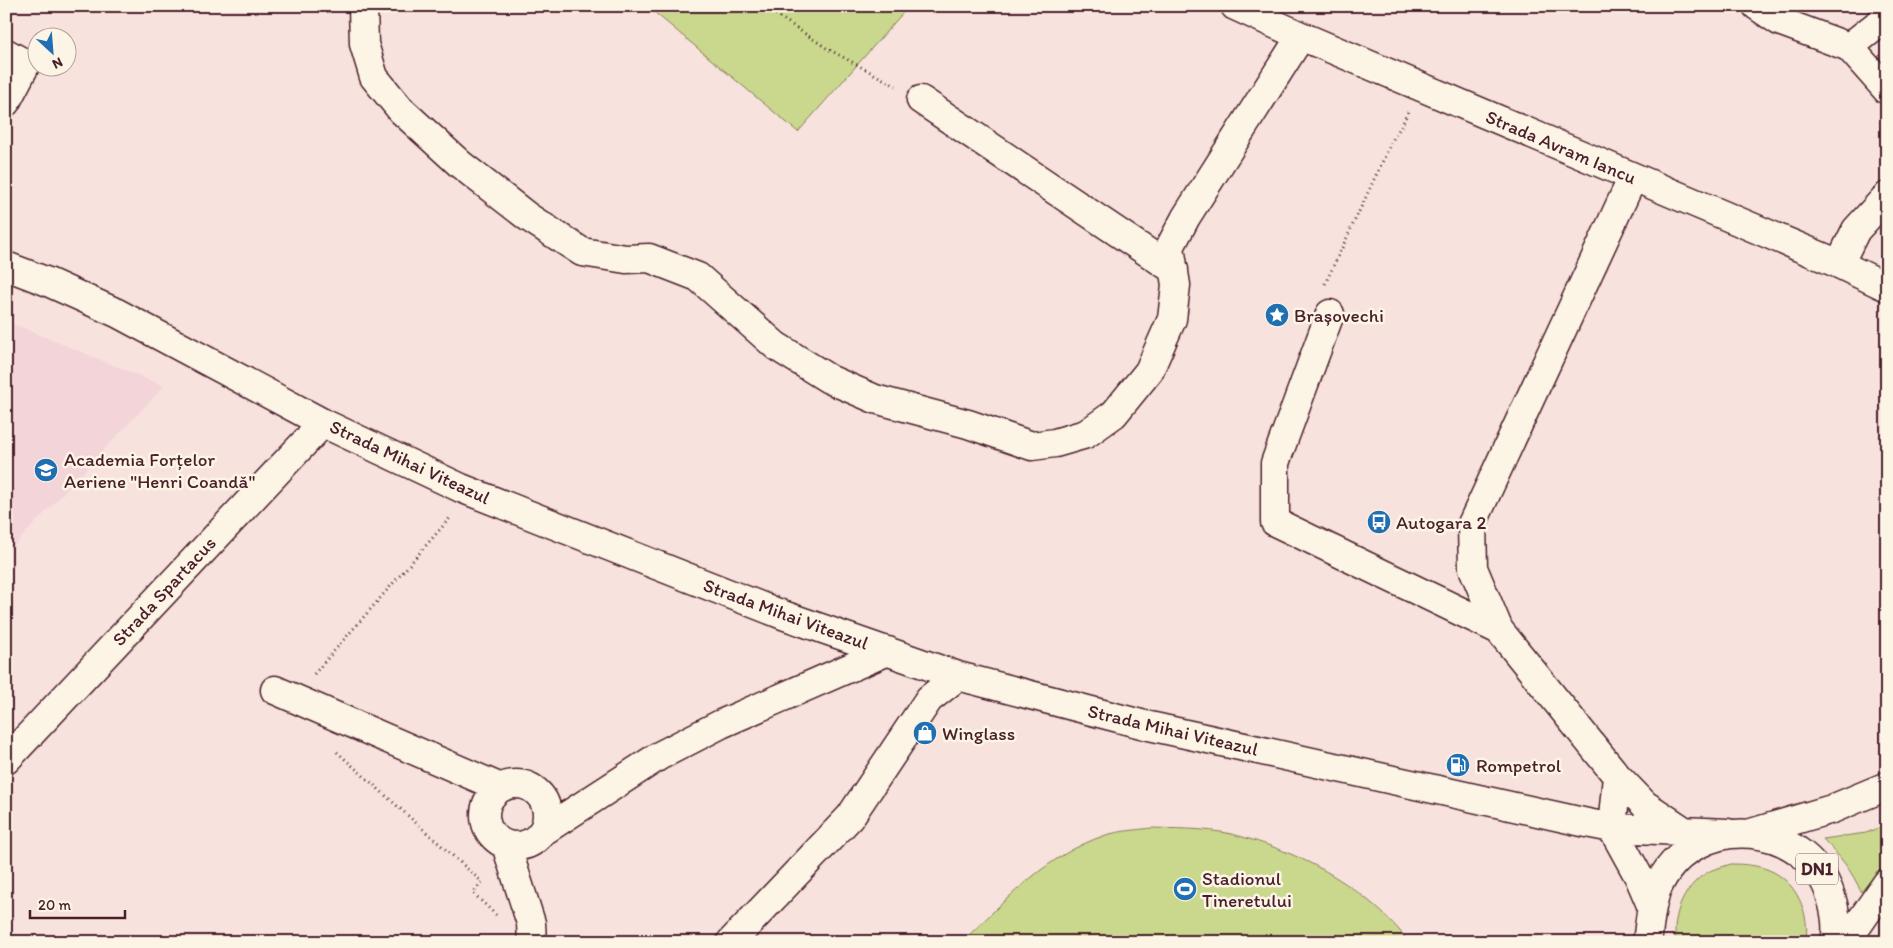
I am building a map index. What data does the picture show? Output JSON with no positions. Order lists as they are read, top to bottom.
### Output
{
  "streets": {
    "street": [
      "Strada Avram Iancu",
      "Strada Mihai Viteazul",
      "Strada Spartacus",
      "DN1"
    ]
  },
  "crossings": [
    ["Strada Mihai Viteazul", "Strada Spartacus"],
    ["Strada Mihai Viteazul", "DN1"]
  ],
  "places": {
    "place": ["Brașovechi"],
    "school or university": ["Academia Forțelor Aeriene \"Henri Coandă\""],
    "bus stop": ["Autogara 2"],
    "shop": ["Winglass"],
    "fuel station": ["Rompetrol"],
    "sports": ["Stadionul Tineretului"]
  },
  "scale_bar": "20 m",
  "north": "bottom right"
}
